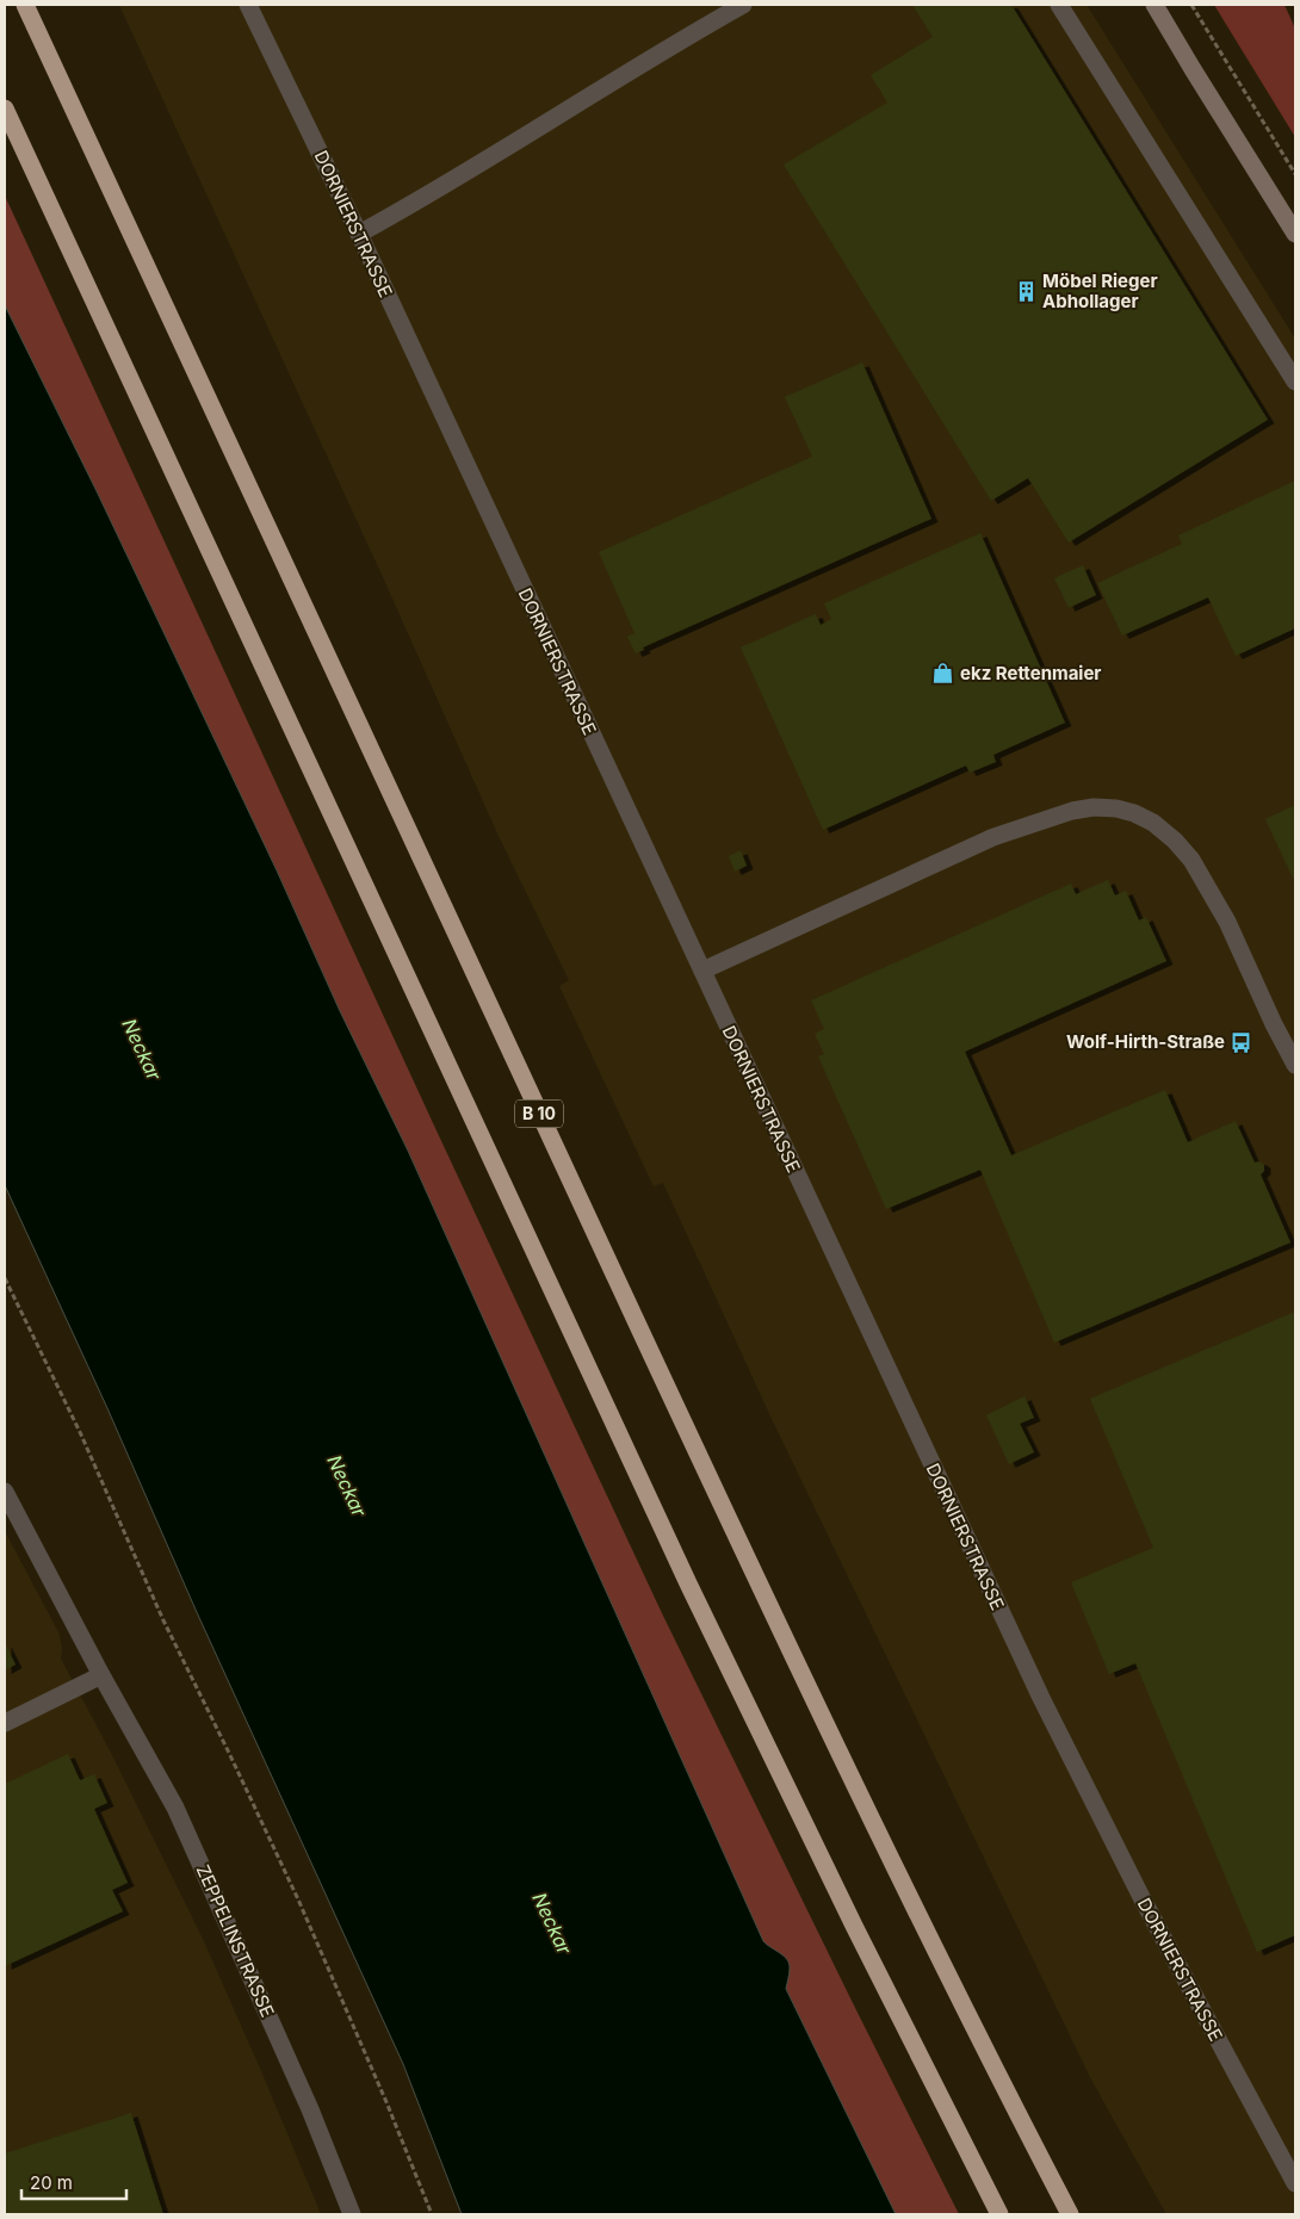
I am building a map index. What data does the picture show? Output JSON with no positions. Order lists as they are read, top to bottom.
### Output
{
  "streets": {
    "highway": ["B 10"],
    "street": ["DORNIERSTRASSE", "ZEPPELINSTRASSE"]
  },
  "water": ["Neckar"],
  "places": {
    "building": ["Möbel Rieger Abhollager"],
    "shop": ["ekz Rettenmaier"],
    "bus stop": ["Wolf-Hirth-Straße"]
  },
  "scale_bar": "20 m"
}
